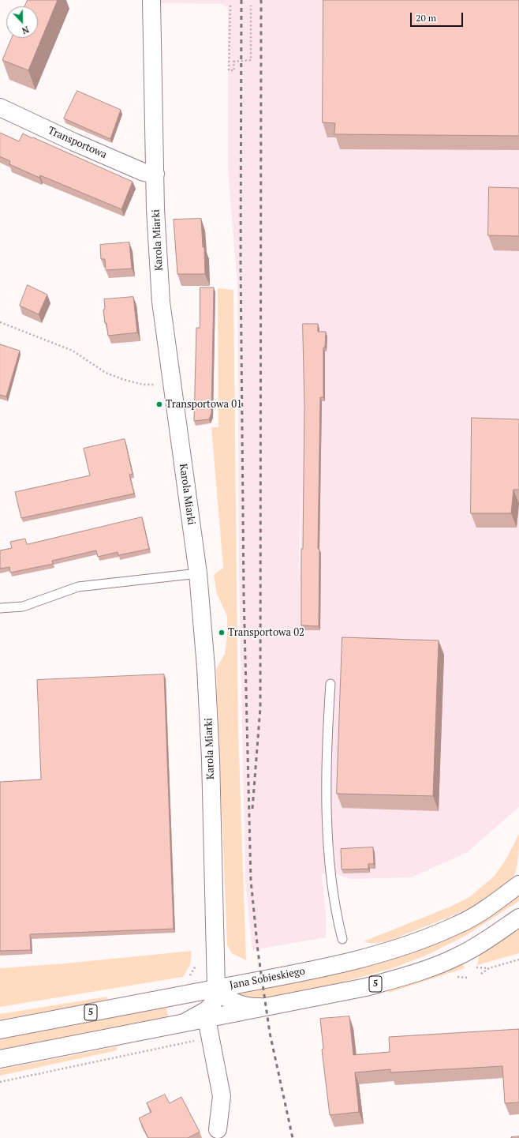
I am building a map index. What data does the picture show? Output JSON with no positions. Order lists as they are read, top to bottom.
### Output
{
  "streets": {
    "street": [
      "Transportowa",
      "Karola Miarki",
      "Jana Sobieskiego",
      "5"
    ]
  },
  "crossings": [
    ["Transportowa", "Karola Miarki"],
    ["Karola Miarki", "Jana Sobieskiego"],
    ["Karola Miarki", "5"]
  ],
  "places": ["Transportowa 01", "Transportowa 02"],
  "scale_bar": "20 m",
  "north": "bottom"
}
